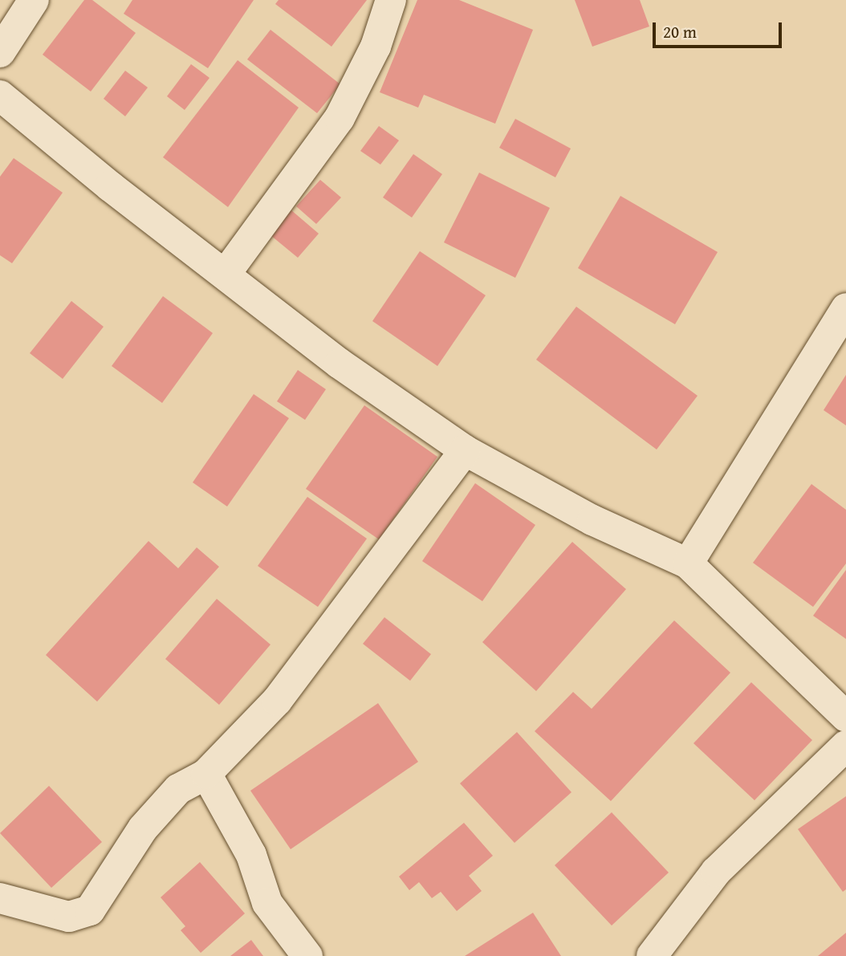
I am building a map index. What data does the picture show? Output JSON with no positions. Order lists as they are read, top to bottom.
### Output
{
  "scale_bar": "20 m"
}
